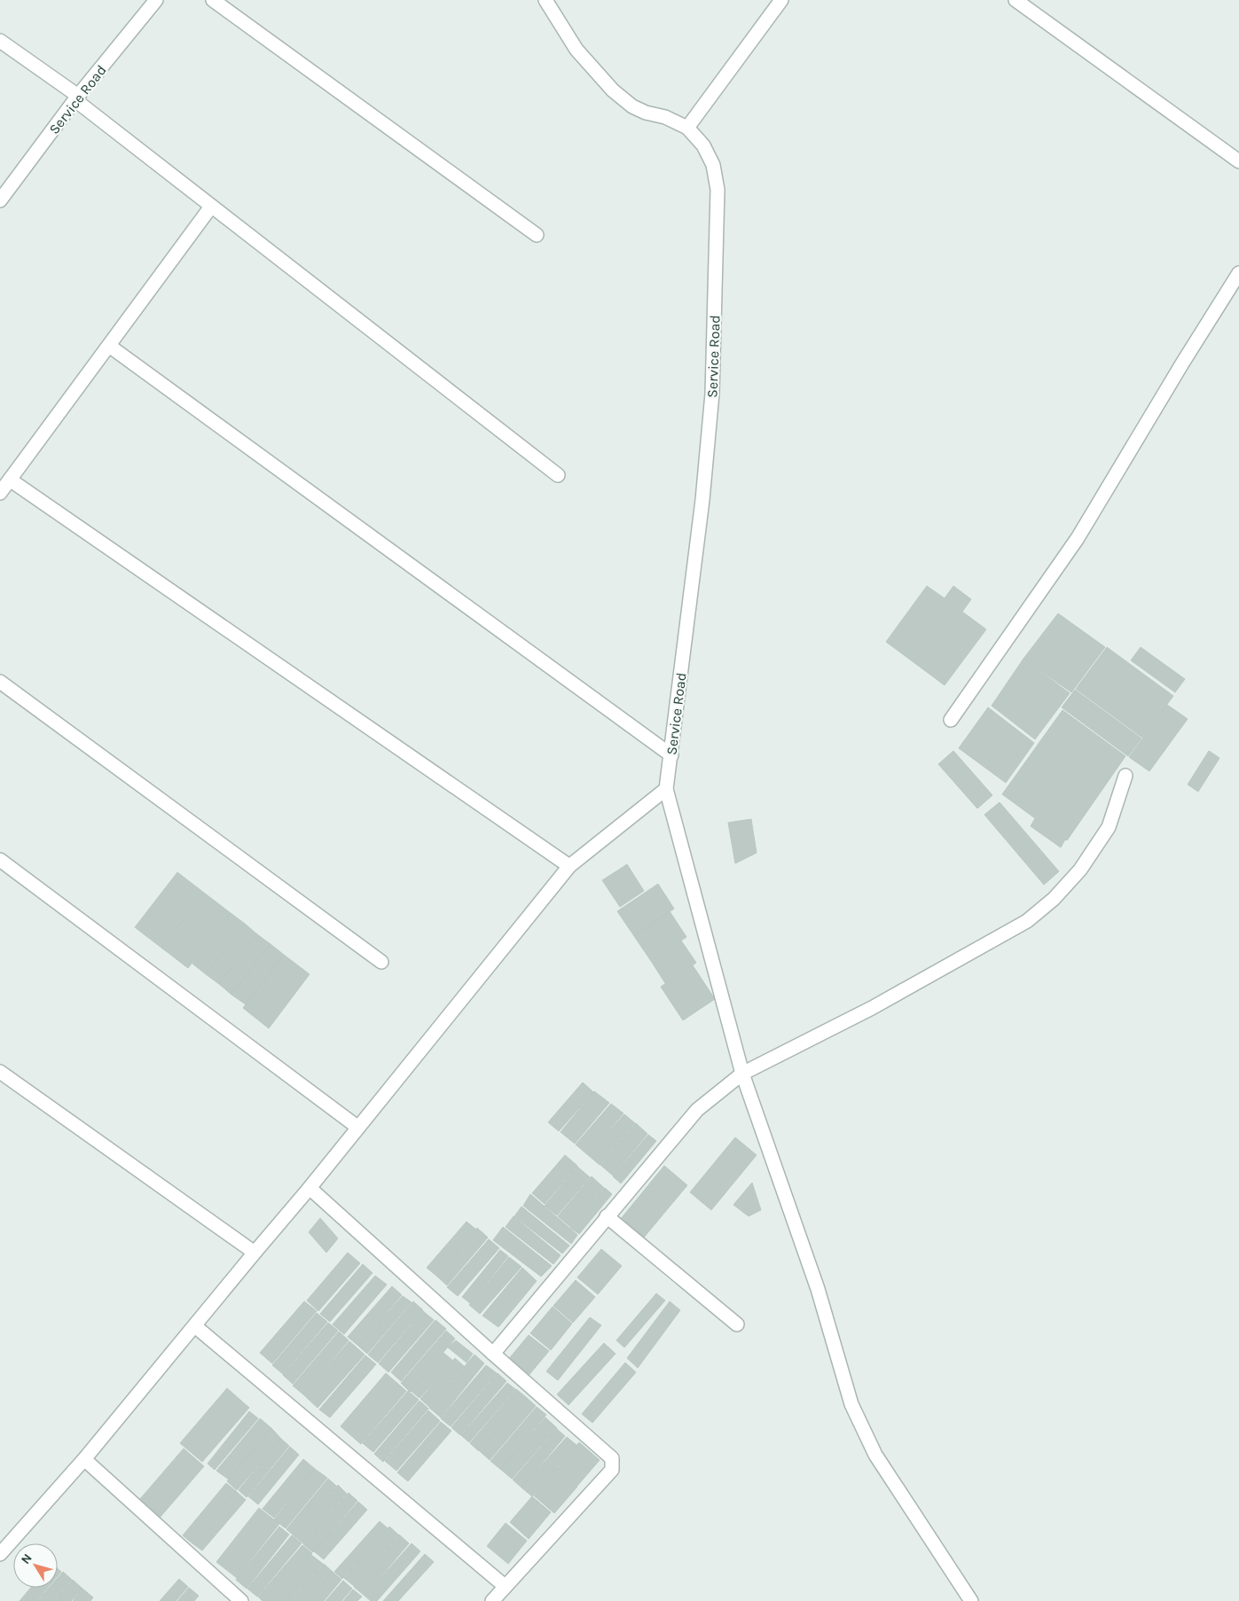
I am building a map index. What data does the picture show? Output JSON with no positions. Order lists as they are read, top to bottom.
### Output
{
  "streets": {
    "street": ["Service Road"]
  },
  "north": "top left"
}
